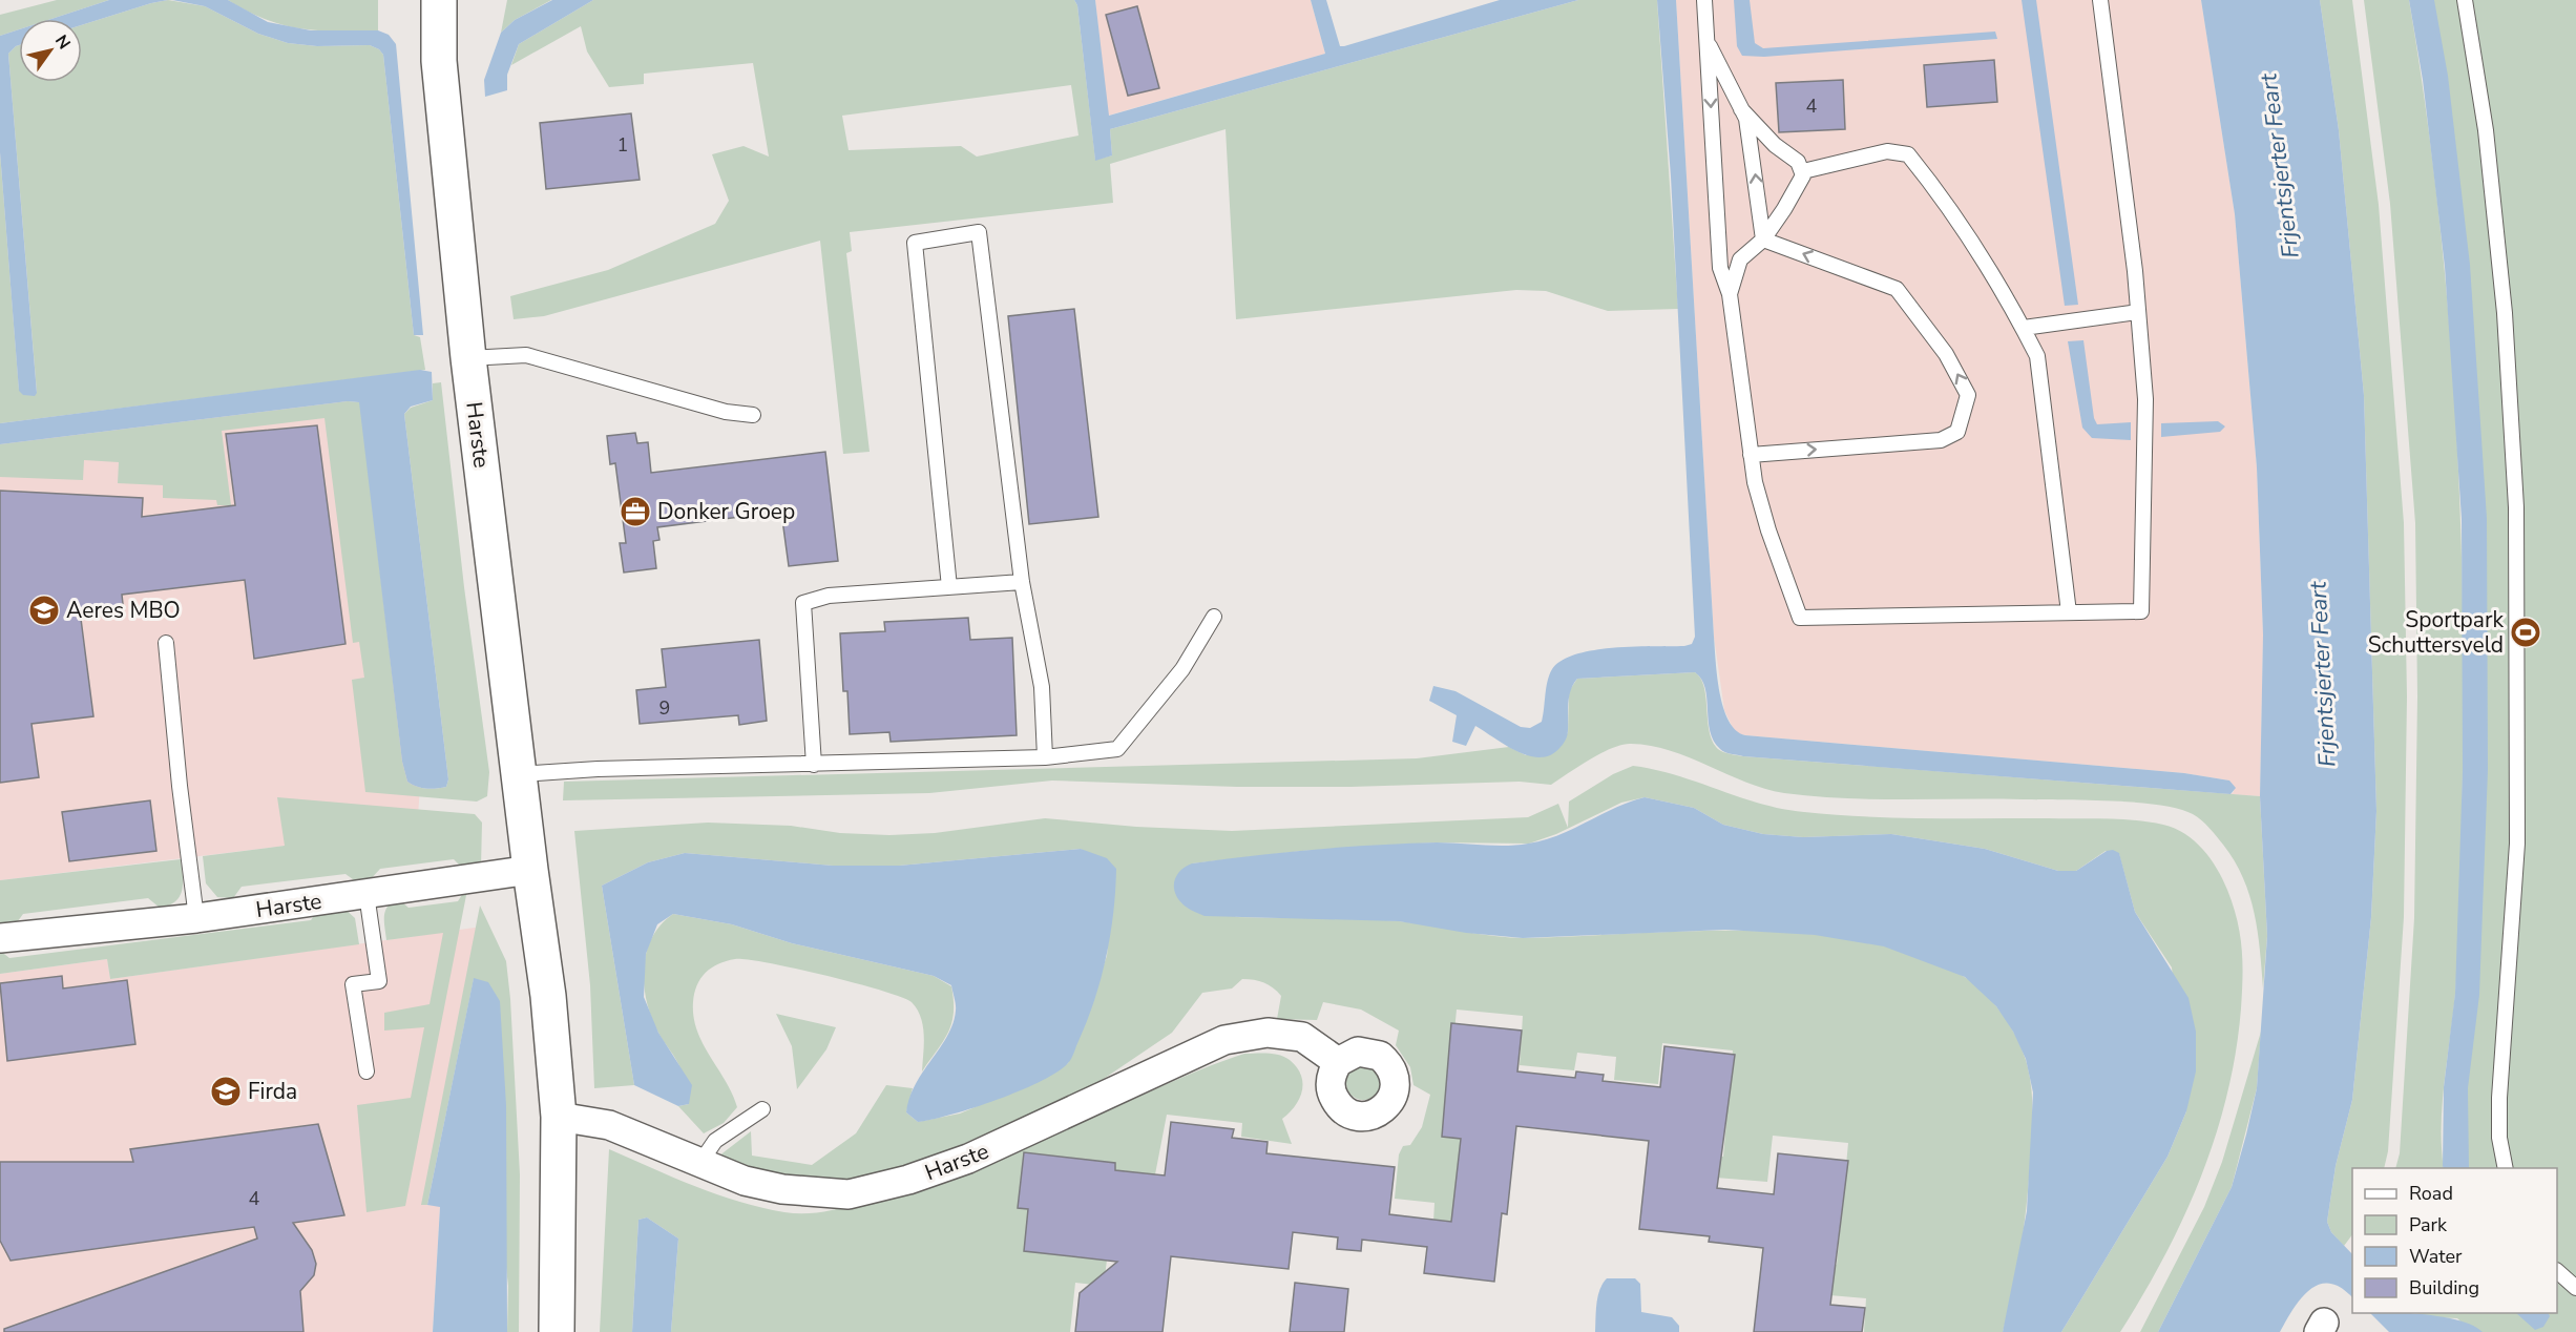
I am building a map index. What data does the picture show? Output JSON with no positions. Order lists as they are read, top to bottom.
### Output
{
  "streets": {
    "street": ["Harste"]
  },
  "water": ["Frjentsjerter Feart"],
  "places": {
    "office": ["Donker Groep"],
    "school or university": ["Aeres MBO", "Firda"],
    "sports": ["Sportpark Schuttersveld"]
  },
  "house_numbers": [
    "4",
    "1",
    "9",
    "4"
  ],
  "legend": [
    "Road",
    "Park",
    "Water",
    "Building"
  ],
  "north": "top right"
}
